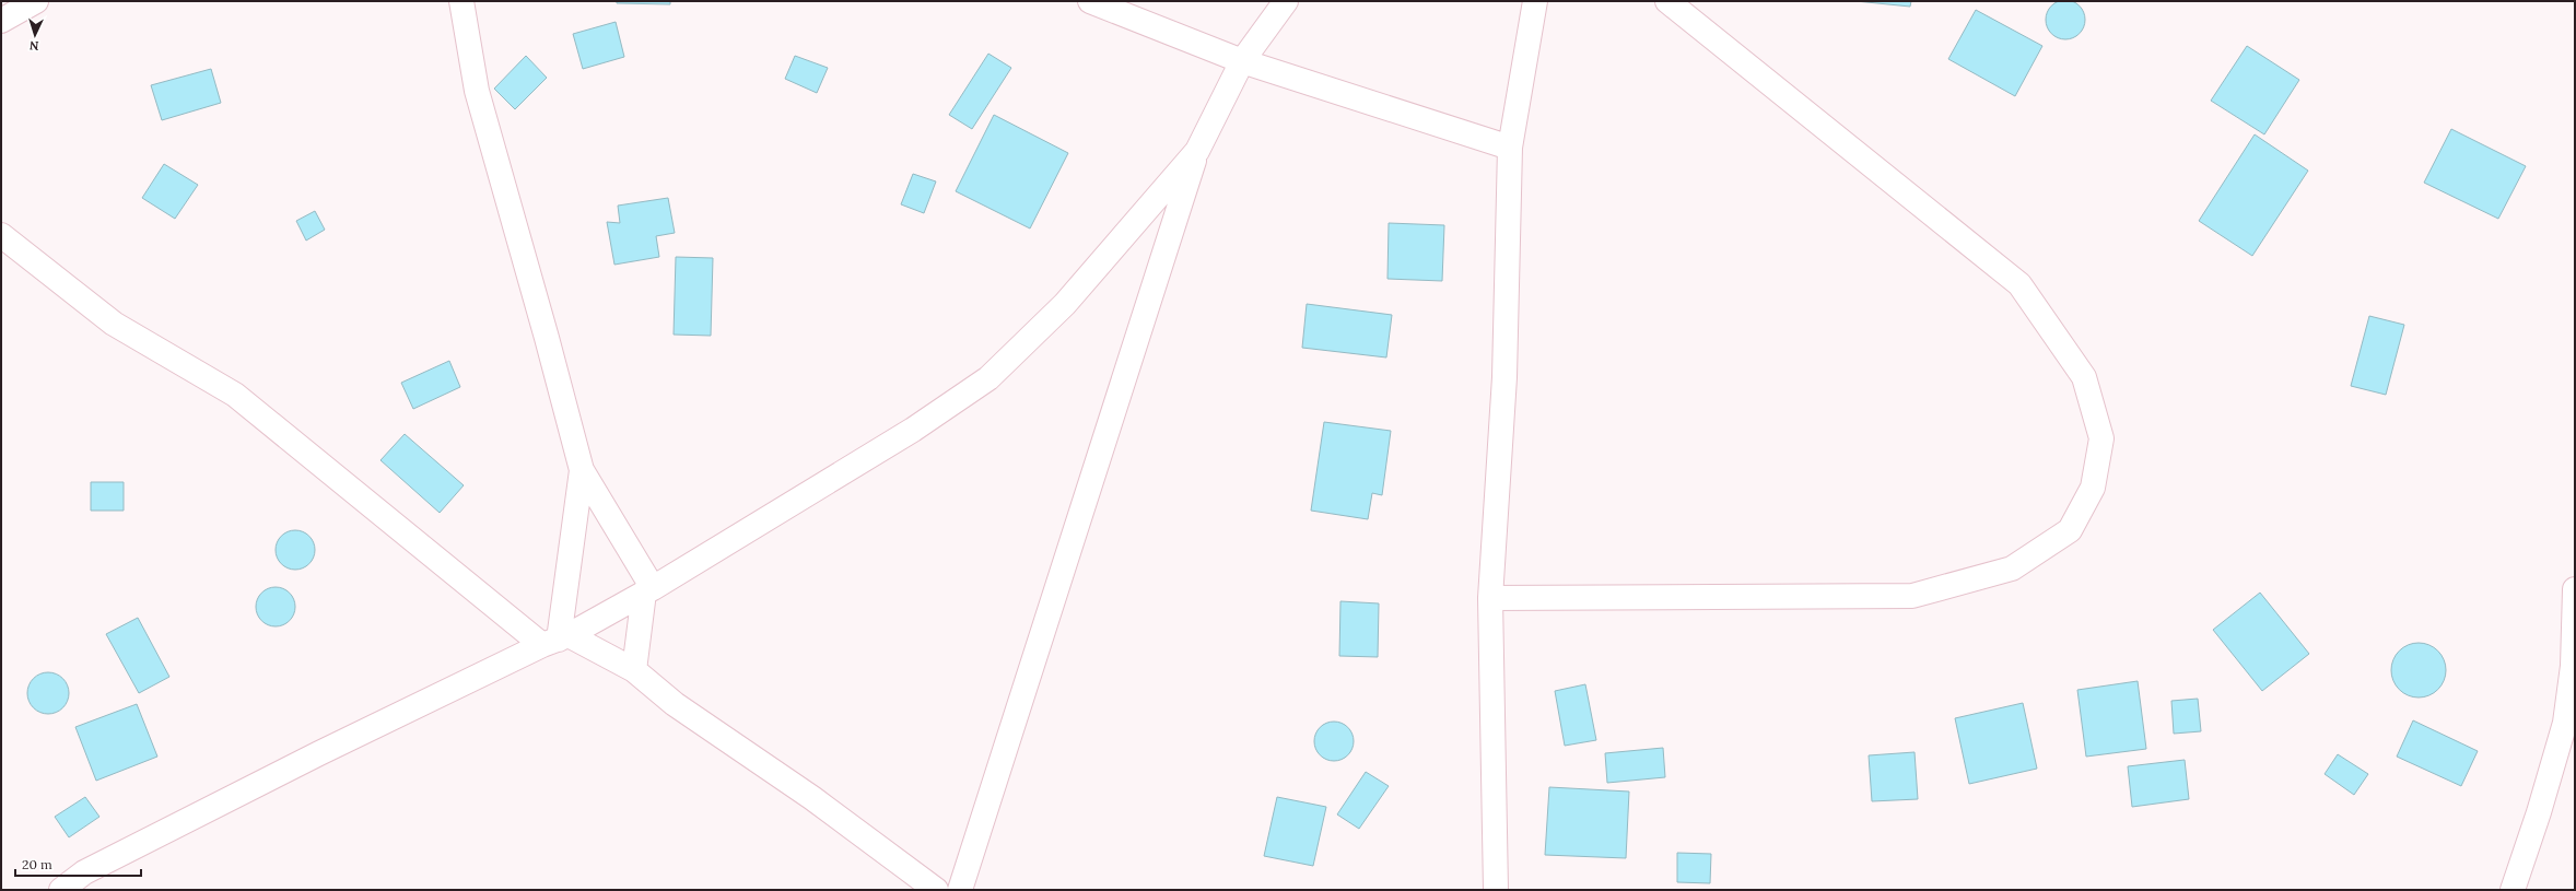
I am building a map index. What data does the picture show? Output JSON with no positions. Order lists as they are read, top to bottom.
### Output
{
  "scale_bar": "20 m",
  "north": "bottom"
}
